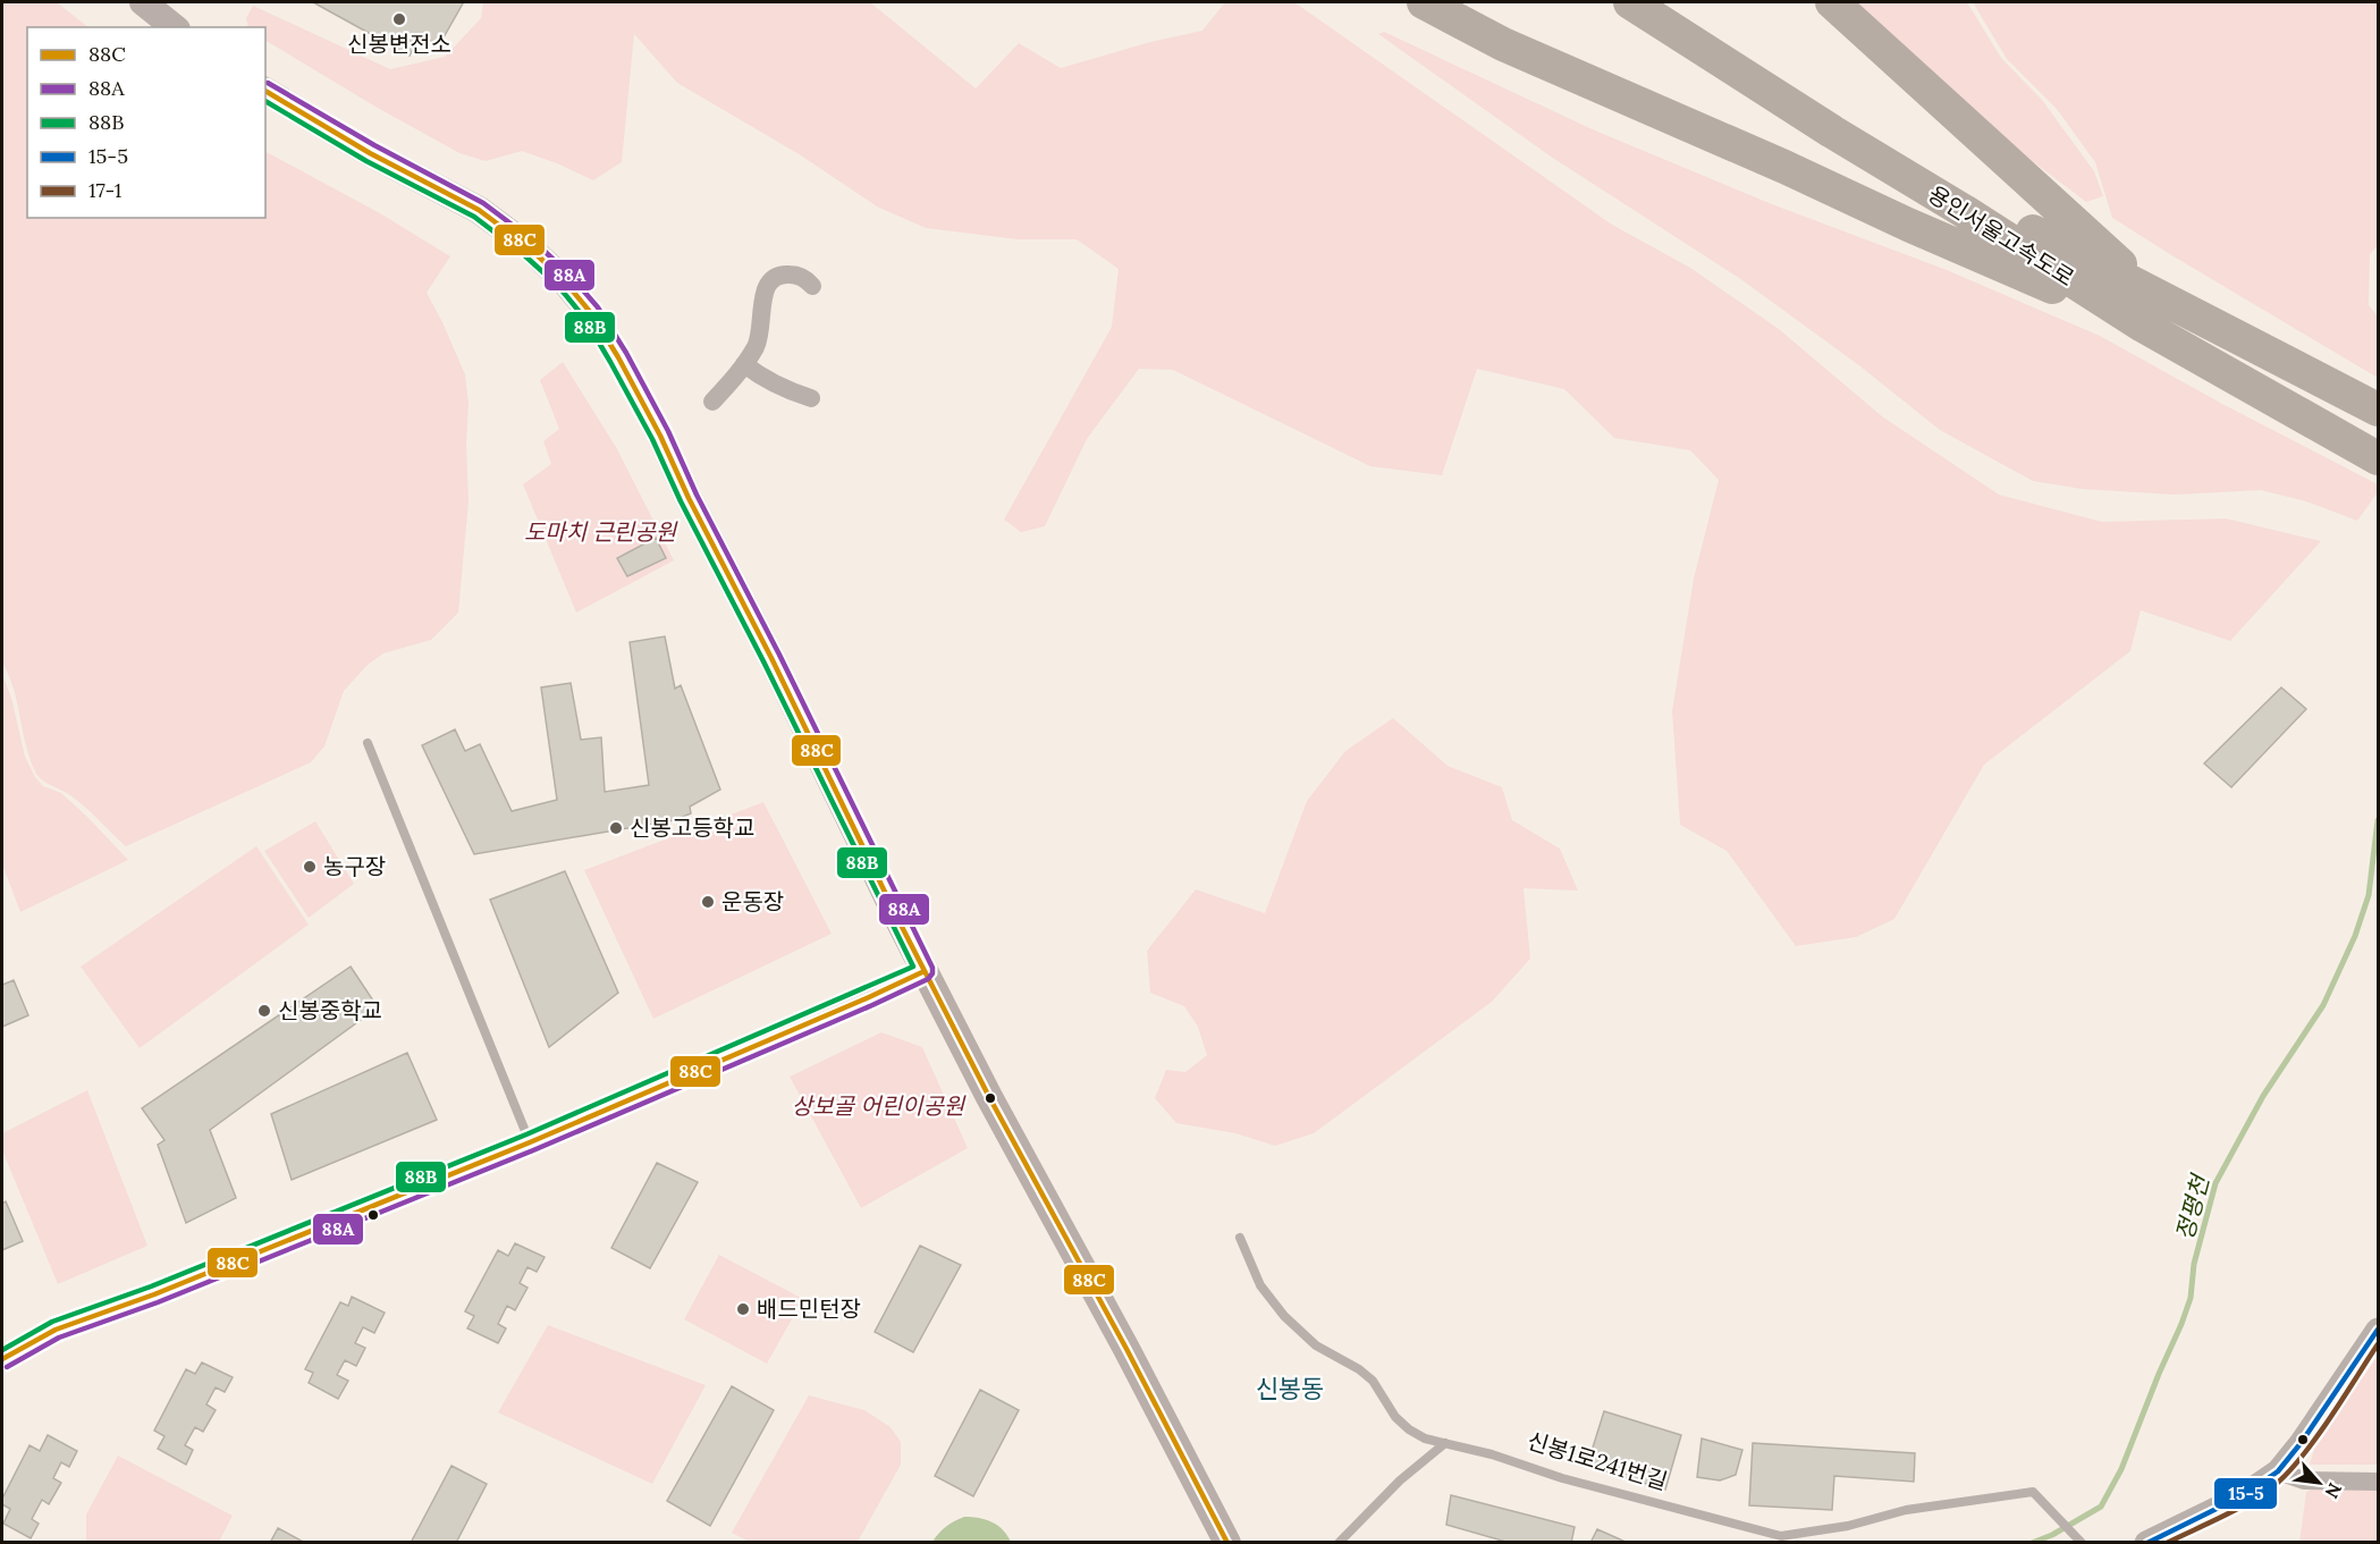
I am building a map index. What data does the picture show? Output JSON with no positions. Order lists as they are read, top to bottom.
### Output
{
  "streets": {
    "highway": ["용인서울고속도로"],
    "lane": ["신봉1로241번길"]
  },
  "districts": ["신봉동"],
  "water": ["정평천"],
  "parks": ["도마치 근린공원", "상보골 어린이공원"],
  "places": [
    "신봉변전소",
    "신봉고등학교",
    "농구장",
    "운동장",
    "신봉중학교",
    "배드민턴장"
  ],
  "lines": [
    "transit line 88A",
    "transit line 88C",
    "transit line 88B",
    "transit line 15-5",
    "transit line 17-1"
  ],
  "legend": [
    "88C",
    "88A",
    "88B",
    "15-5",
    "17-1"
  ],
  "north": "bottom right"
}
